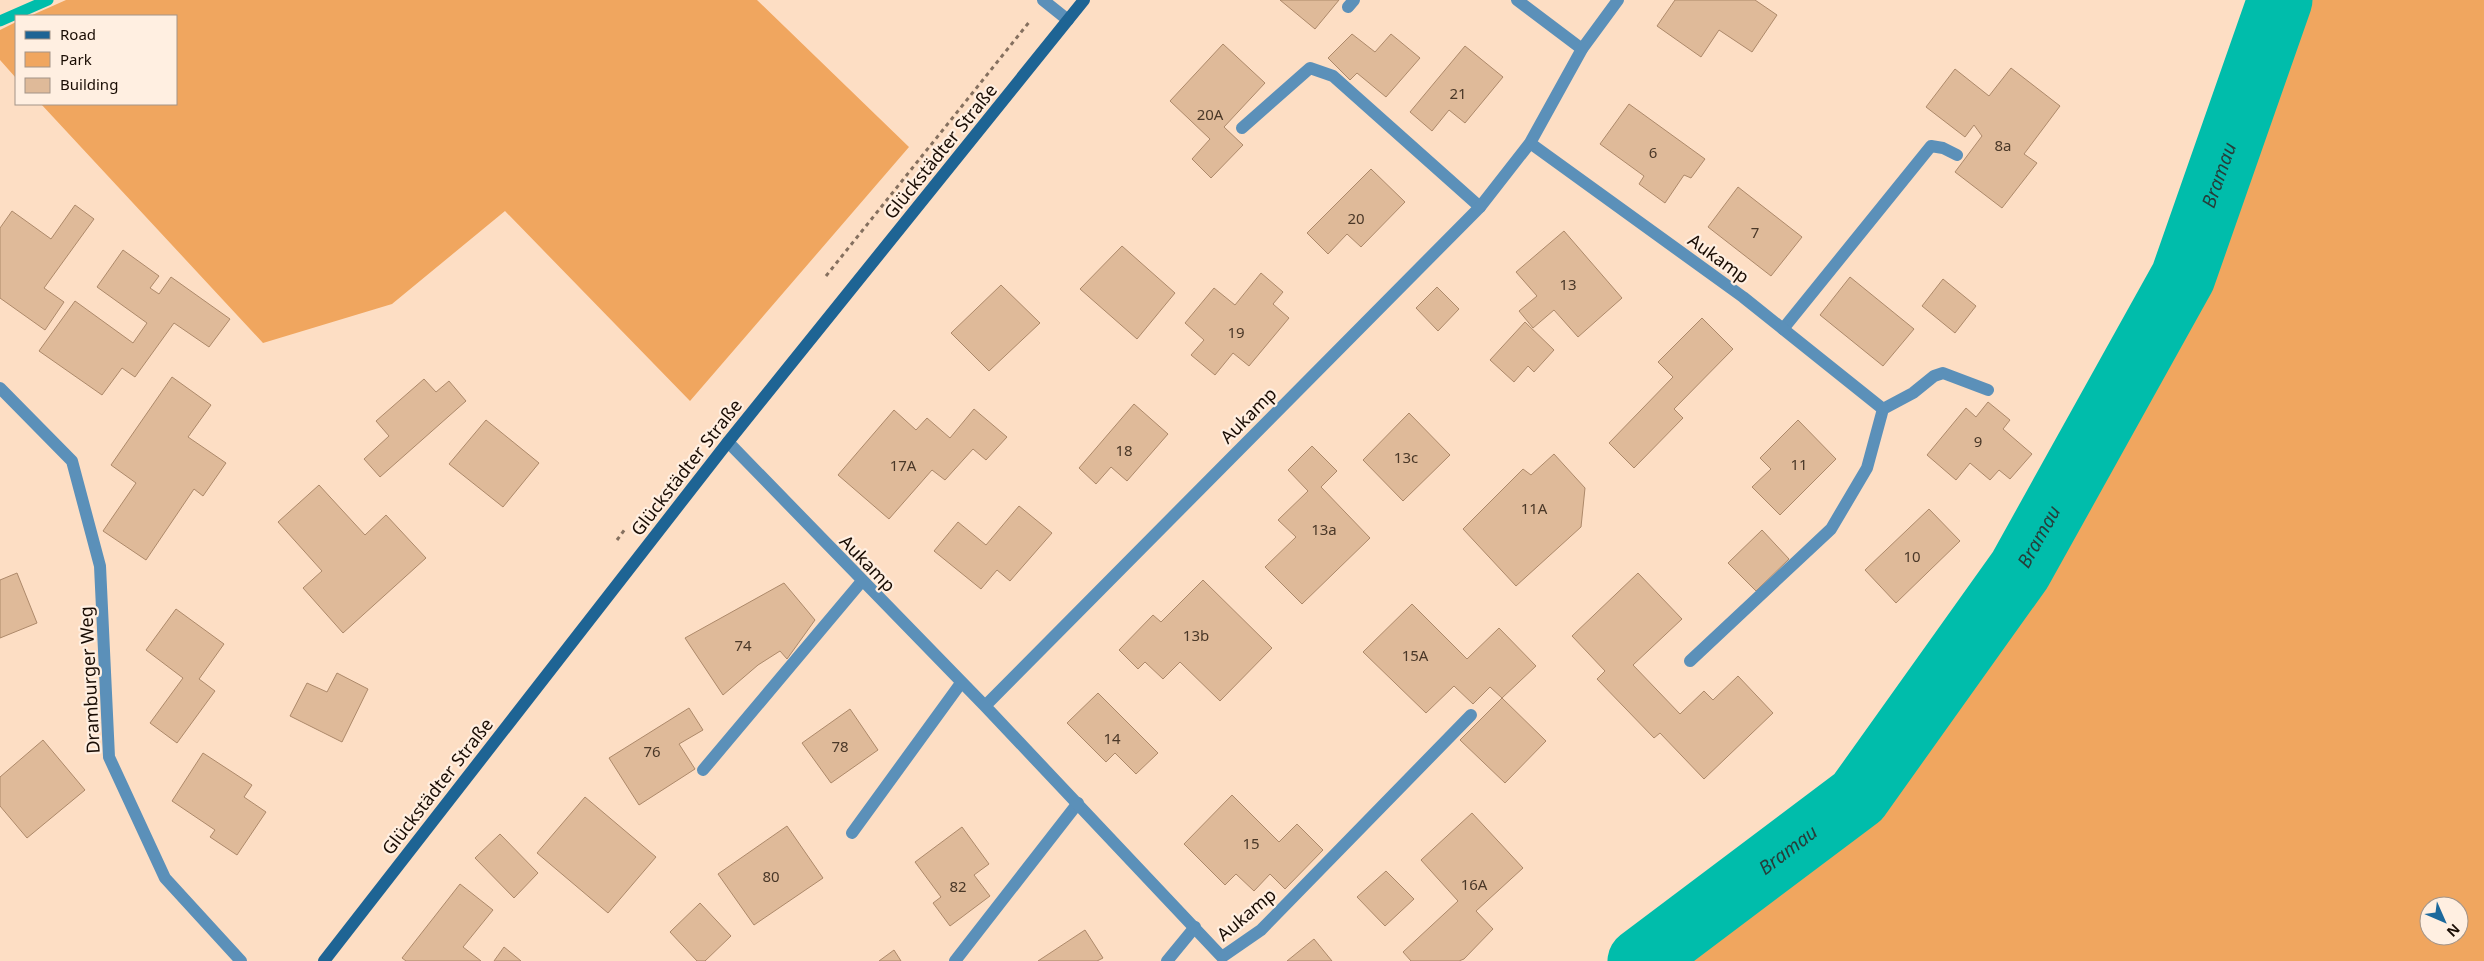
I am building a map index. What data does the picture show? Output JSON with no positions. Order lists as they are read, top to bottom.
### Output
{
  "streets": {
    "street": ["Glückstädter Straße", "Aukamp", "Dramburger Weg"]
  },
  "crossings": [
    ["Glückstädter Straße", "Aukamp"]
  ],
  "water": ["Bramau"],
  "house_numbers": [
    "21",
    "20A",
    "8a",
    "6",
    "20",
    "7",
    "13",
    "19",
    "9",
    "18",
    "13c",
    "11",
    "17A",
    "11A",
    "13a",
    "10",
    "13b",
    "74",
    "15A",
    "14",
    "78",
    "76",
    "15",
    "80",
    "16A",
    "82"
  ],
  "legend": ["Road", "Park", "Building"],
  "north": "bottom right"
}
